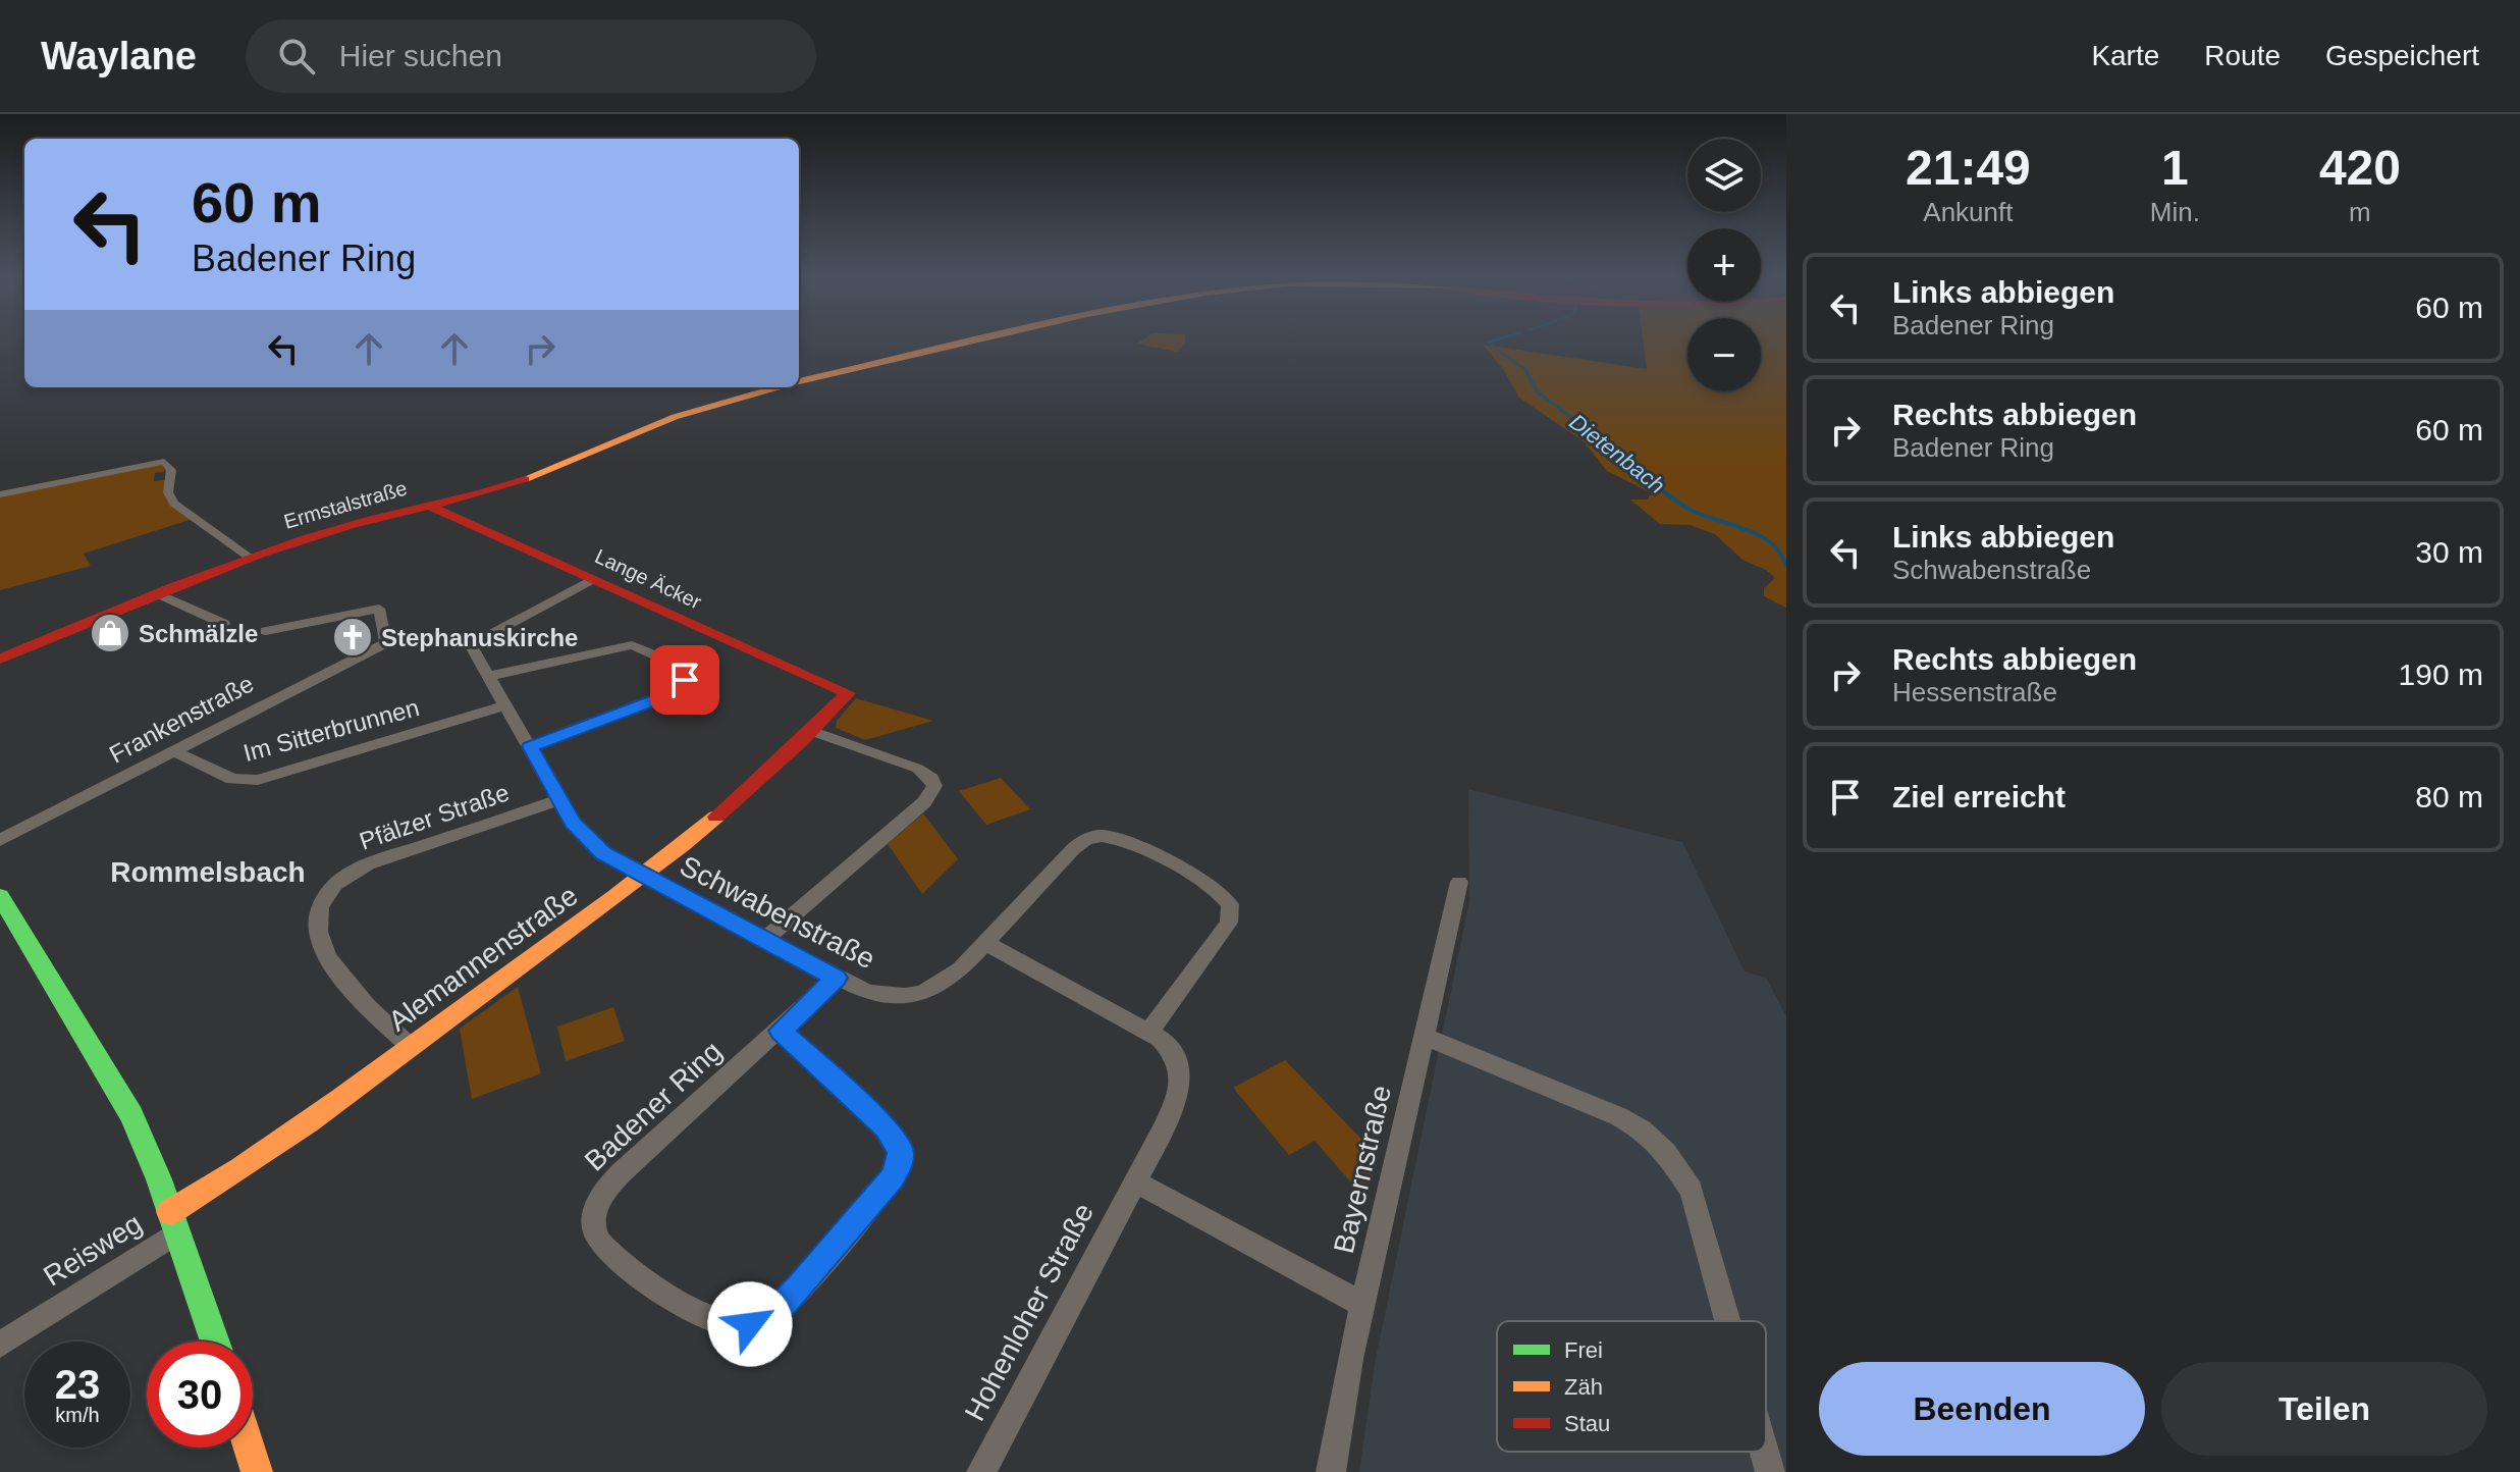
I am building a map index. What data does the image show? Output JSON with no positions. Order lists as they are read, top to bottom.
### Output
{
  "streets": {
    "street": [
      "Ermstalstraße",
      "Lange Äcker",
      "Frankenstraße",
      "Im Sitterbrunnen",
      "Pfälzer Straße",
      "Schwabenstraße",
      "Alemannenstraße",
      "Badener Ring",
      "Bayernstraße",
      "Reisweg",
      "Hohenloher Straße"
    ]
  },
  "crossings": [
    ["Ermstalstraße", "Lange Äcker"],
    ["Lange Äcker", "Alemannenstraße"],
    ["Frankenstraße", "Im Sitterbrunnen"],
    ["Frankenstraße", "Schwabenstraße"],
    ["Im Sitterbrunnen", "Schwabenstraße"],
    ["Pfälzer Straße", "Schwabenstraße"],
    ["Pfälzer Straße", "Alemannenstraße"],
    ["Schwabenstraße", "Alemannenstraße"],
    ["Schwabenstraße", "Badener Ring"],
    ["Alemannenstraße", "Reisweg"]
  ],
  "districts": ["Rommelsbach"],
  "water": ["Dietenbach"],
  "places": {
    "shop": ["Schmälzle"],
    "church": ["Stephanuskirche"]
  },
  "legend": ["Frei", "Zäh", "Stau"],
  "page": {
    "header": "Waylane",
    "search": "Hier suchen",
    "nav": ["Karte", "Route", "Gespeichert"],
    "eta": [
      "21:49",
      "Ankunft",
      "1",
      "Min.",
      "420",
      "m"
    ],
    "map_buttons": ["+", "−"],
    "turn": ["60 m", "Badener Ring"],
    "list": [
      {
        "name": "Links abbiegen",
        "note": "Badener Ring",
        "value": "60 m"
      },
      {
        "name": "Rechts abbiegen",
        "note": "Badener Ring",
        "value": "60 m"
      },
      {
        "name": "Links abbiegen",
        "note": "Schwabenstraße",
        "value": "30 m"
      },
      {
        "name": "Rechts abbiegen",
        "note": "Hessenstraße",
        "value": "190 m"
      },
      {
        "name": "Ziel erreicht",
        "value": "80 m"
      }
    ],
    "speed": "23 km/h",
    "limit": "30",
    "buttons": ["Beenden", "Teilen"]
  }
}
